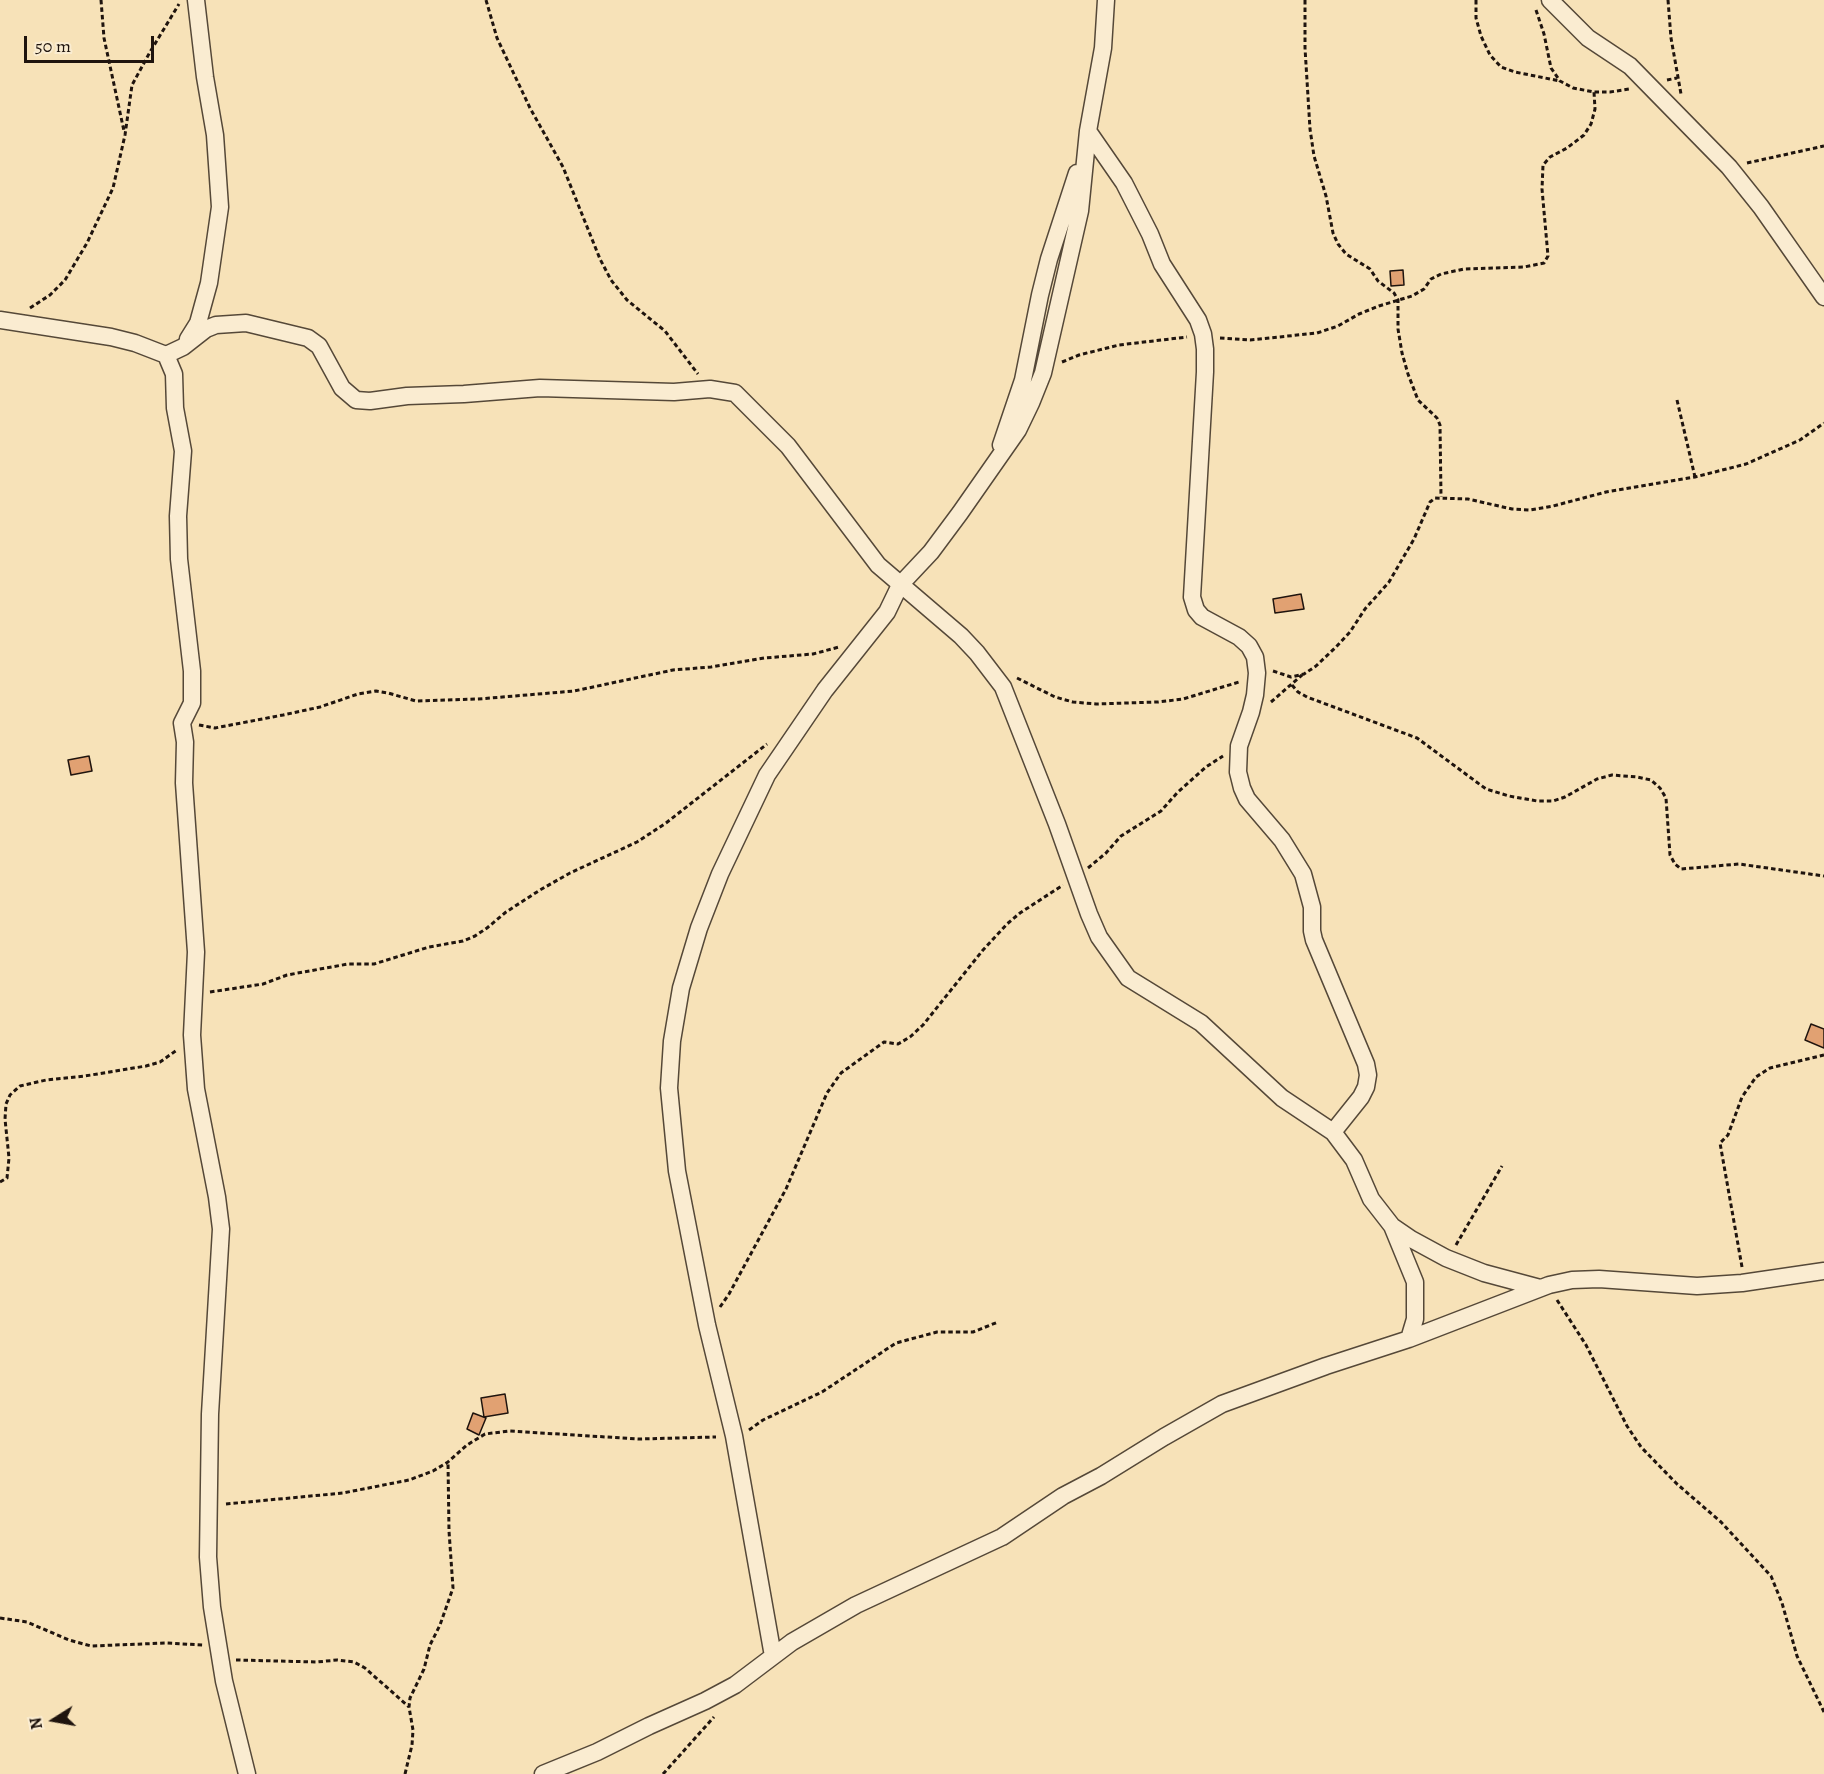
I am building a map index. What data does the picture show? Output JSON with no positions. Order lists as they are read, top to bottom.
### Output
{
  "scale_bar": "50 m",
  "north": "left"
}
